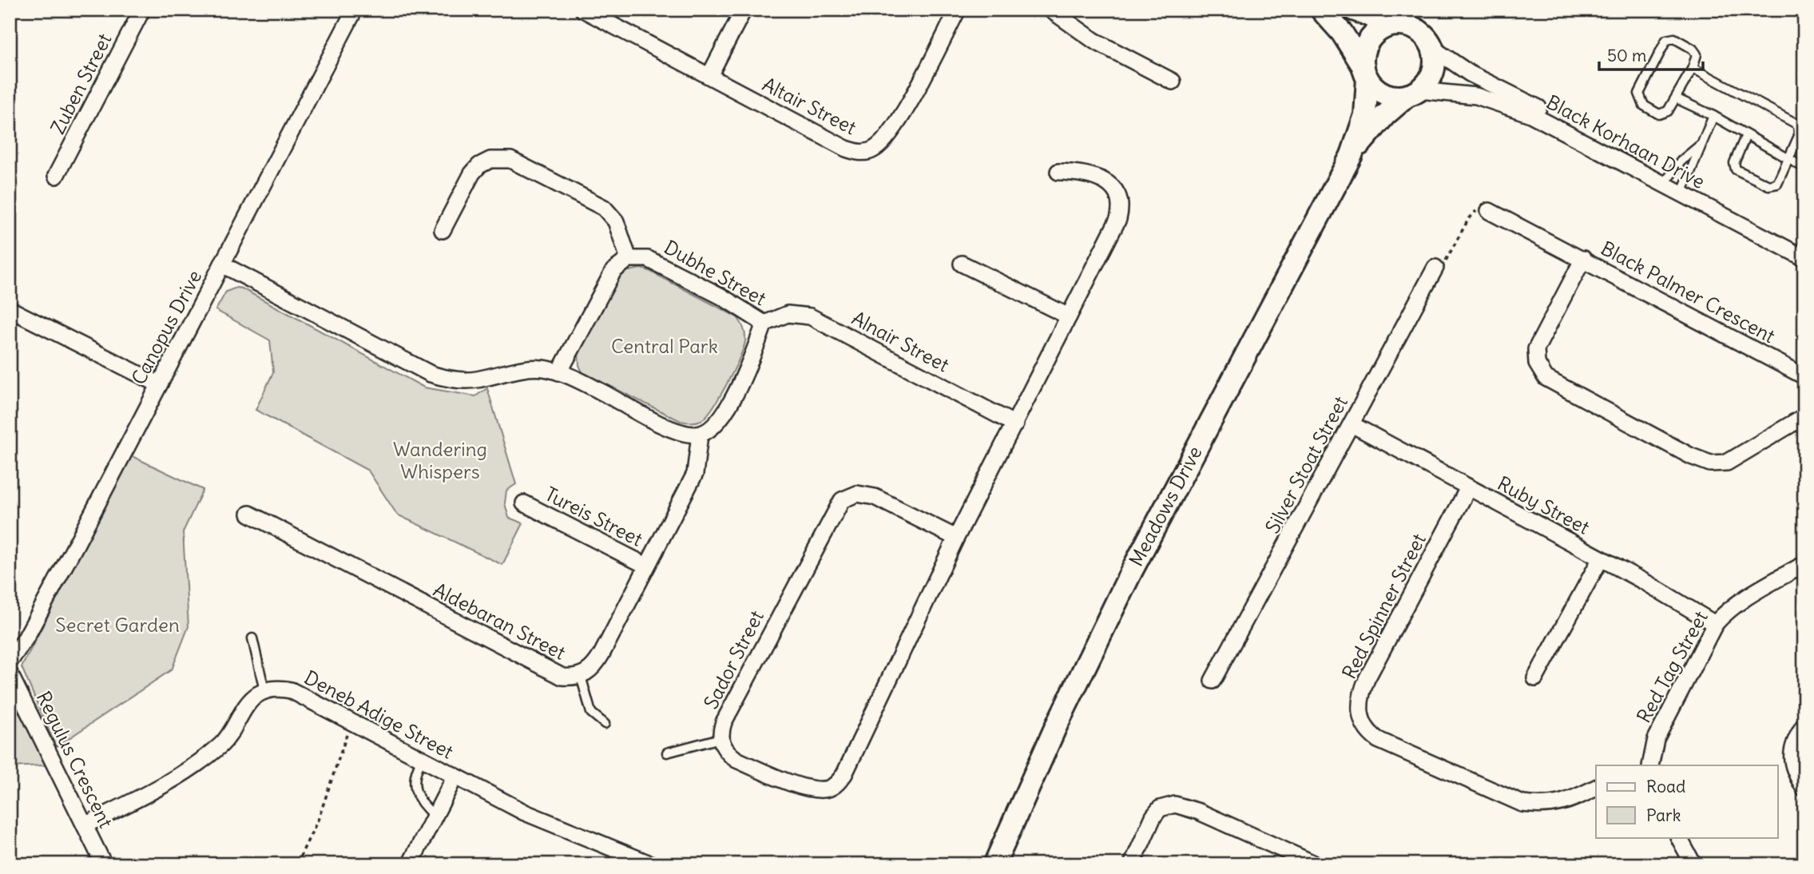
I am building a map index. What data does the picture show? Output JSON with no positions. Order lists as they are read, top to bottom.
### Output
{
  "streets": {
    "street": [
      "Zuben Street",
      "Altair Street",
      "Black Korhaan Drive",
      "Dubhe Street",
      "Black Palmer Crescent",
      "Canopus Drive",
      "Alnair Street",
      "Silver Stoat Street",
      "Ruby Street",
      "Meadows Drive",
      "Tureis Street",
      "Red Spinner Street",
      "Aldebaran Street",
      "Sador Street",
      "Red Tag Street",
      "Deneb Adige Street",
      "Regulus Crescent"
    ]
  },
  "crossings": [
    ["Black Korhaan Drive", "Meadows Drive"],
    ["Dubhe Street", "Alnair Street"],
    ["Dubhe Street", "Aldebaran Street"],
    ["Alnair Street", "Sador Street"],
    ["Silver Stoat Street", "Ruby Street"],
    ["Ruby Street", "Red Spinner Street"],
    ["Ruby Street", "Red Tag Street"],
    ["Tureis Street", "Aldebaran Street"]
  ],
  "parks": ["Central Park", "Wandering Whispers", "Secret Garden"],
  "legend": ["Road", "Park"],
  "scale_bar": "50 m"
}
